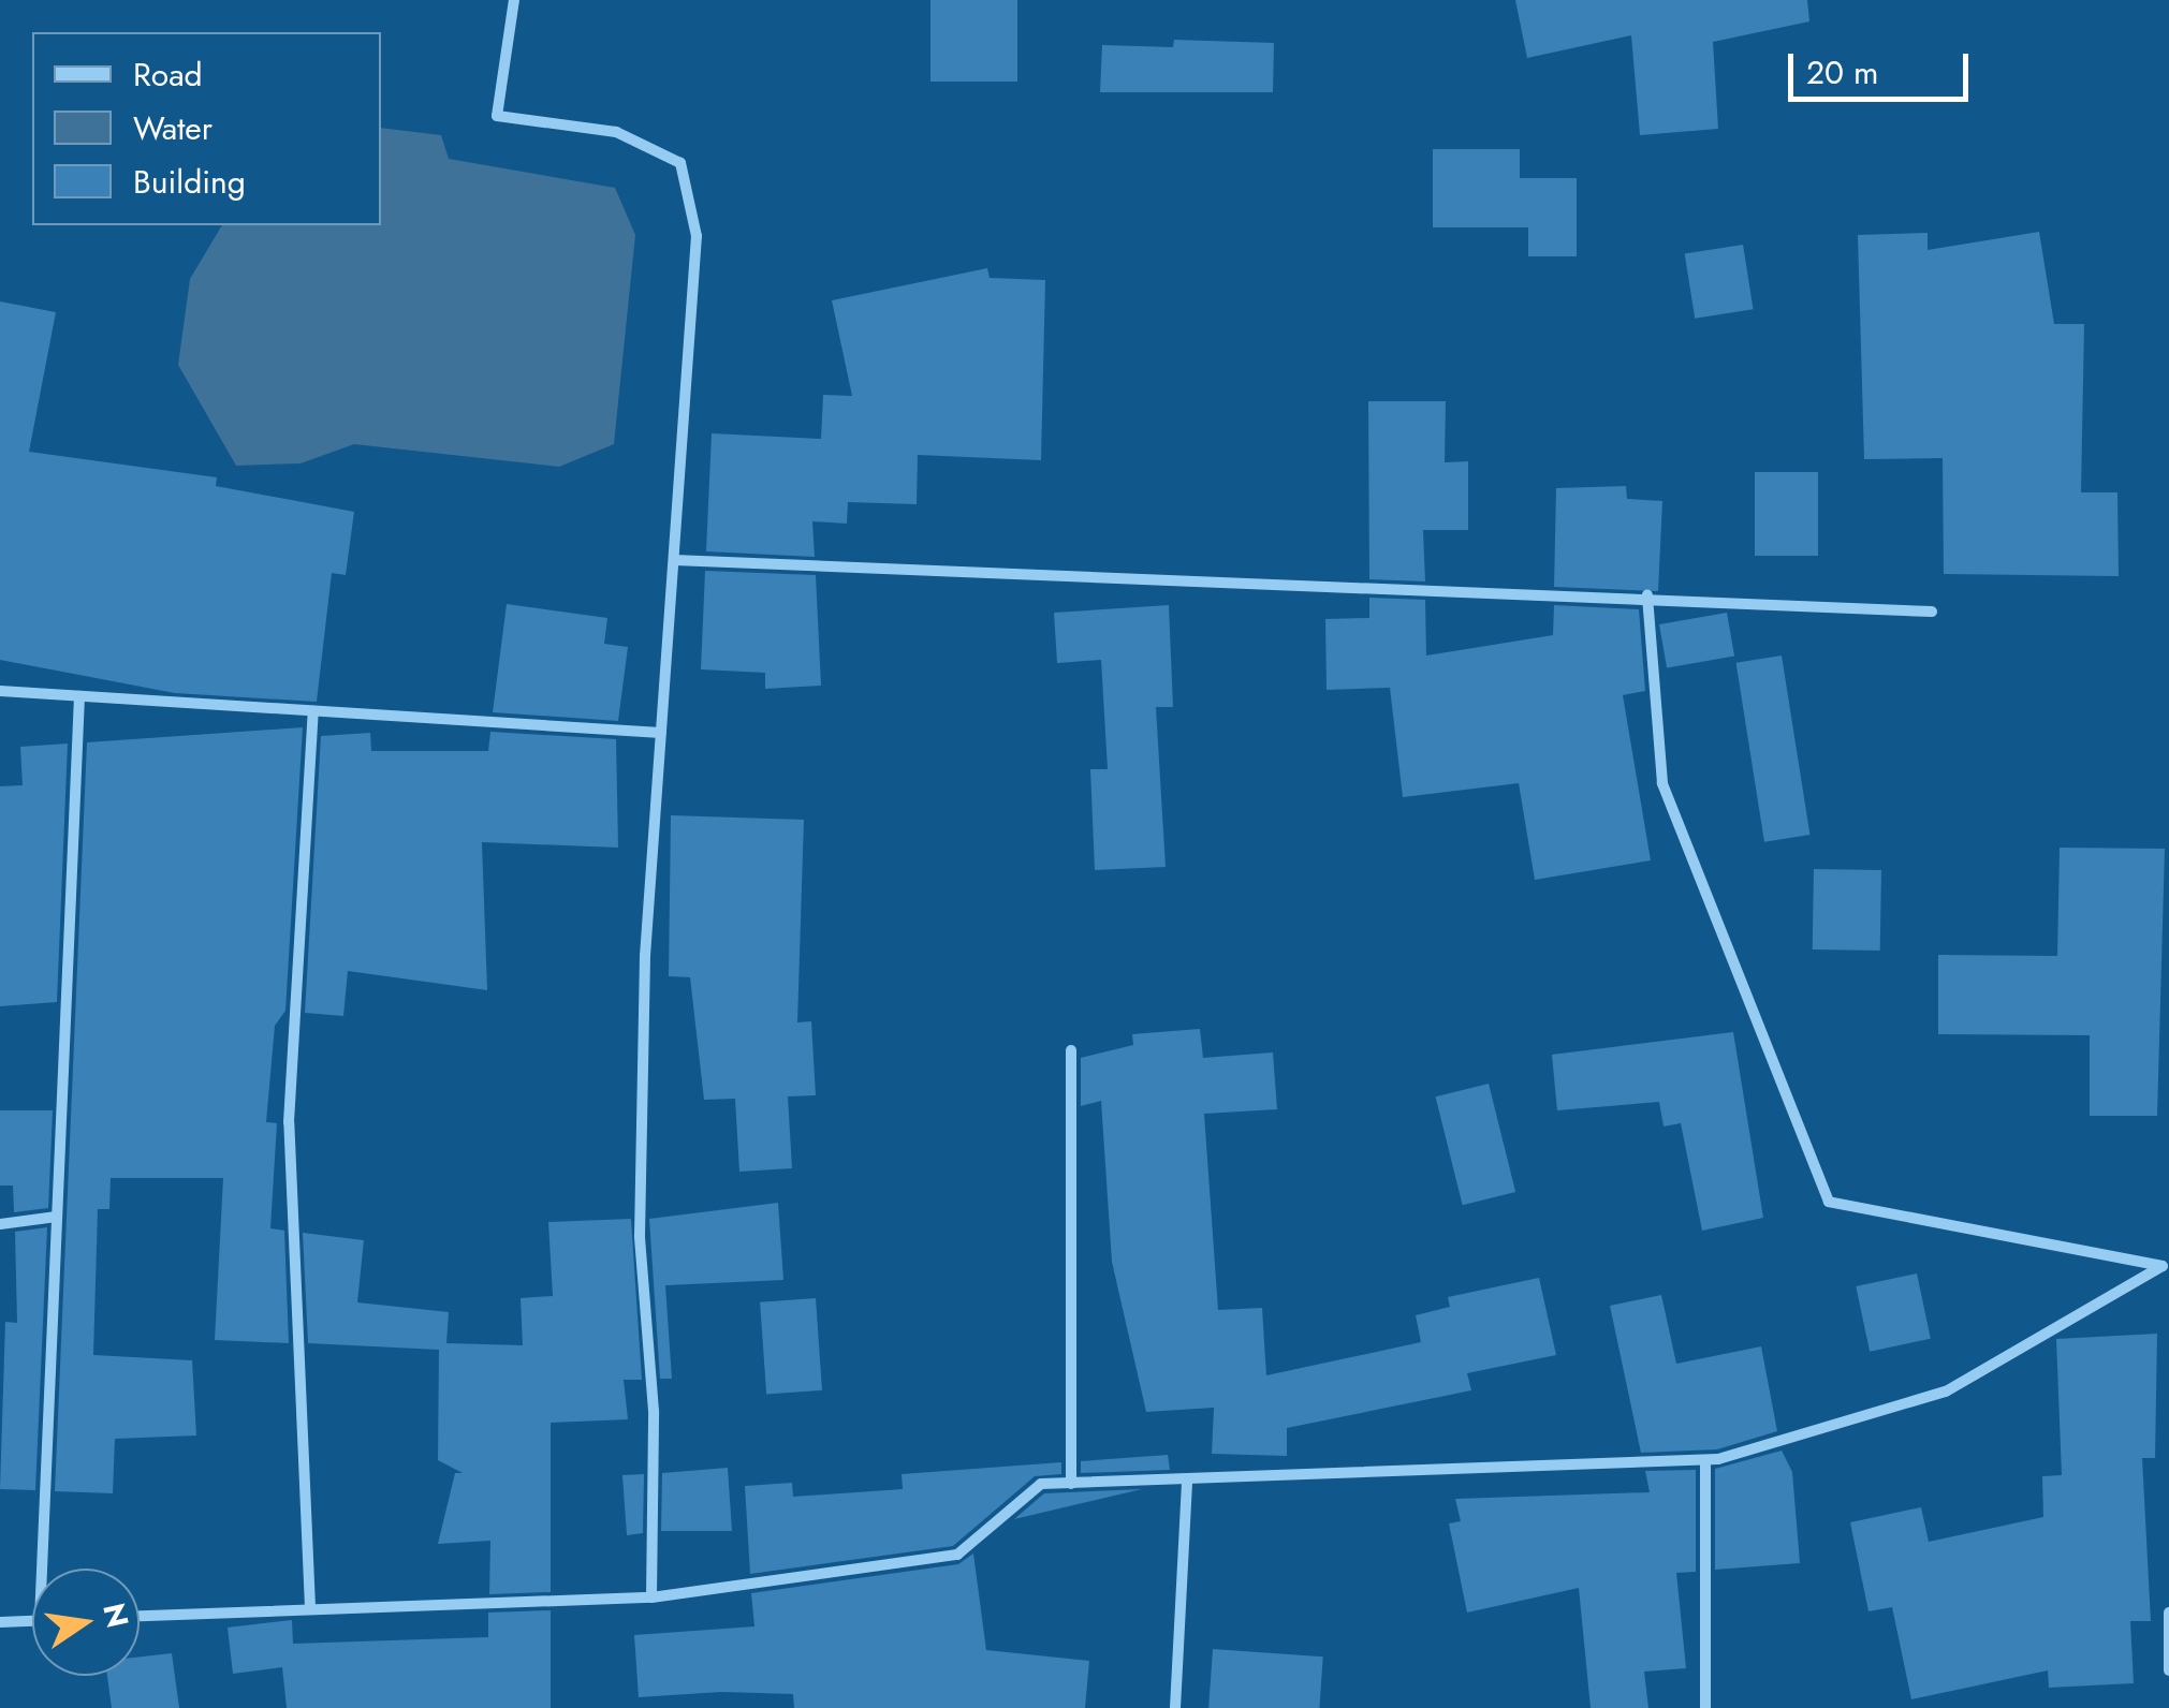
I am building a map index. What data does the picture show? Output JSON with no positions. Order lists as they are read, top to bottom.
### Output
{
  "legend": ["Road", "Water", "Building"],
  "scale_bar": "20 m",
  "north": "right"
}
